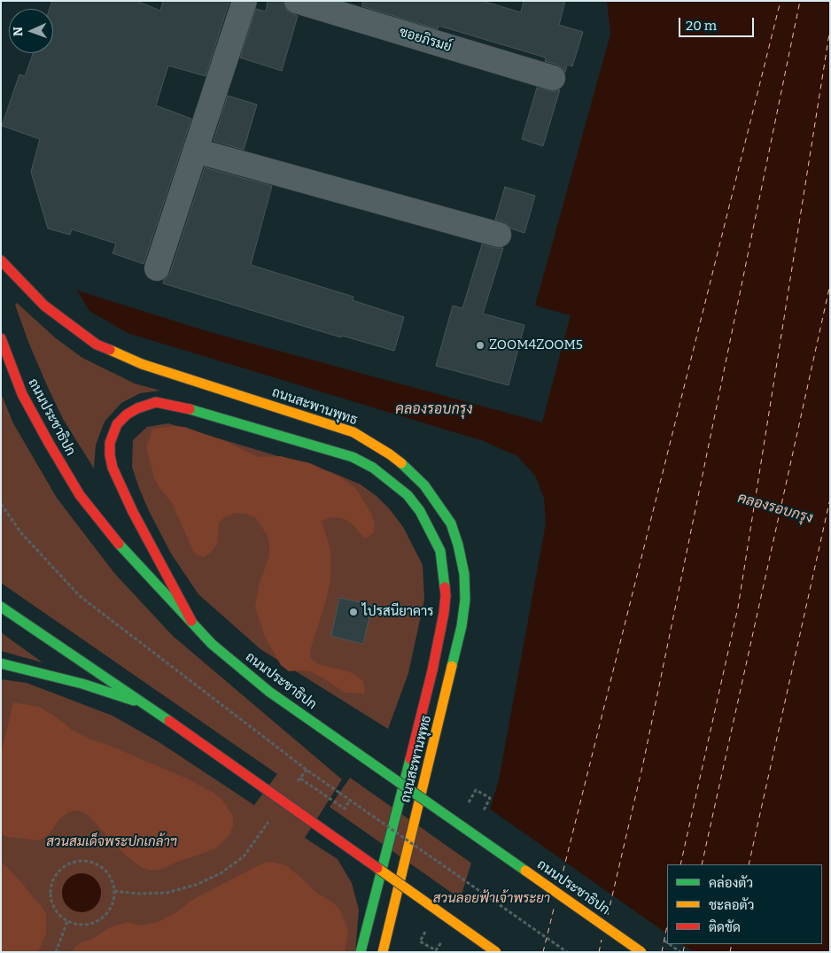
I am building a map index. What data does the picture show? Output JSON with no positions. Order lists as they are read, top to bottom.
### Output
{
  "streets": {
    "main road": ["ถนนสะพานพุทธ", "ถนนประชาธิปก"],
    "street": ["ซอยภิรมย์"]
  },
  "water": ["คลองรอบกรุง"],
  "parks": ["สวนสมเด็จพระปกเกล้าฯ", "สวนลอยฟ้าเจ้าพระยา"],
  "places": ["ZOOM4ZOOM5", "ไปรสนียาคาร"],
  "legend": ["คล่องตัว", "ชะลอตัว", "ติดขัด"],
  "scale_bar": "20 m",
  "north": "left"
}
